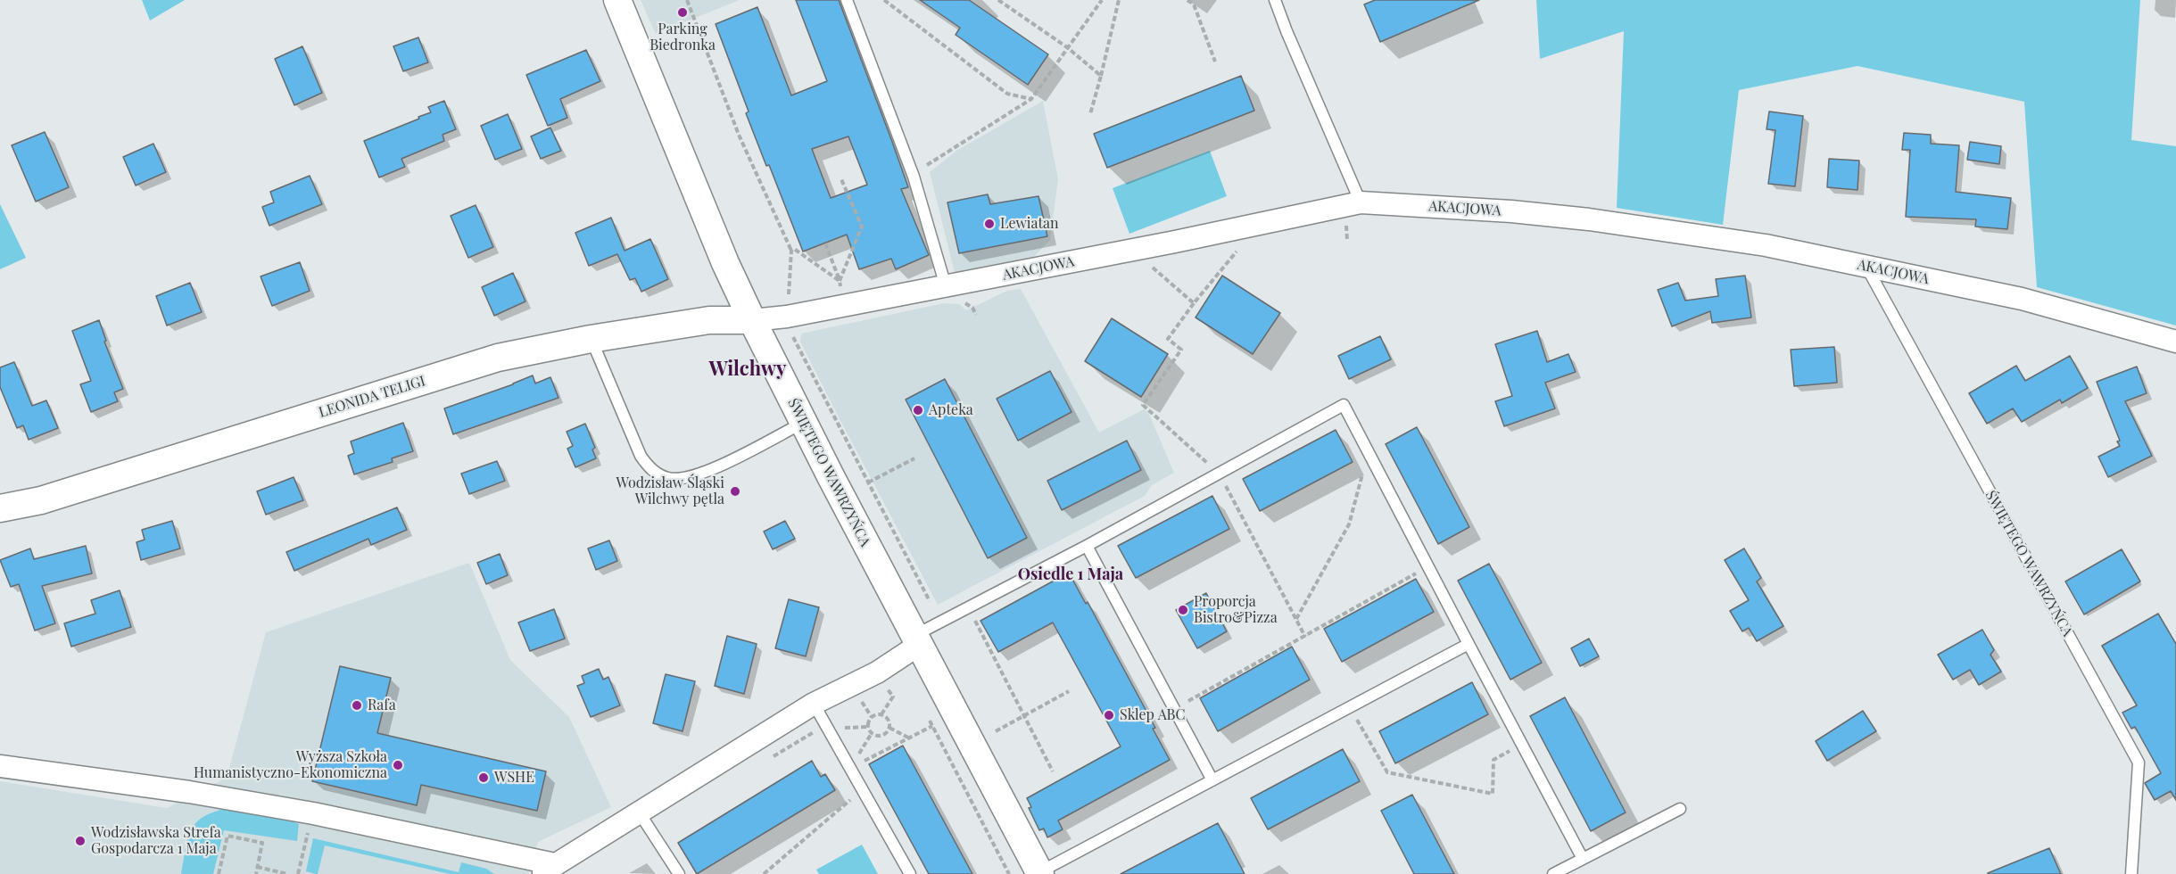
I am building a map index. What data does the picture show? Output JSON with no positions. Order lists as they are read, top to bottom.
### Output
{
  "streets": {
    "street": ["AKACJOWA", "LEONIDA TELIGI", "ŚWIĘTEGO WAWRZYŃCA"]
  },
  "crossings": [
    ["AKACJOWA", "LEONIDA TELIGI"],
    ["AKACJOWA", "ŚWIĘTEGO WAWRZYŃCA"],
    ["LEONIDA TELIGI", "ŚWIĘTEGO WAWRZYŃCA"]
  ],
  "districts": ["Wilchwy", "Osiedle 1 Maja"],
  "places": [
    "Parking Biedronka",
    "Lewiatan",
    "Apteka",
    "Wodzisław Śląski Wilchwy pętla",
    "Proporcja Bistro&Pizza",
    "Rafa",
    "Sklep ABC",
    "Wyższa Szkoła Humanistyczno-Ekonomiczna",
    "WSHE",
    "Wodzisławska Strefa Gospodarcza 1 Maja"
  ]
}
